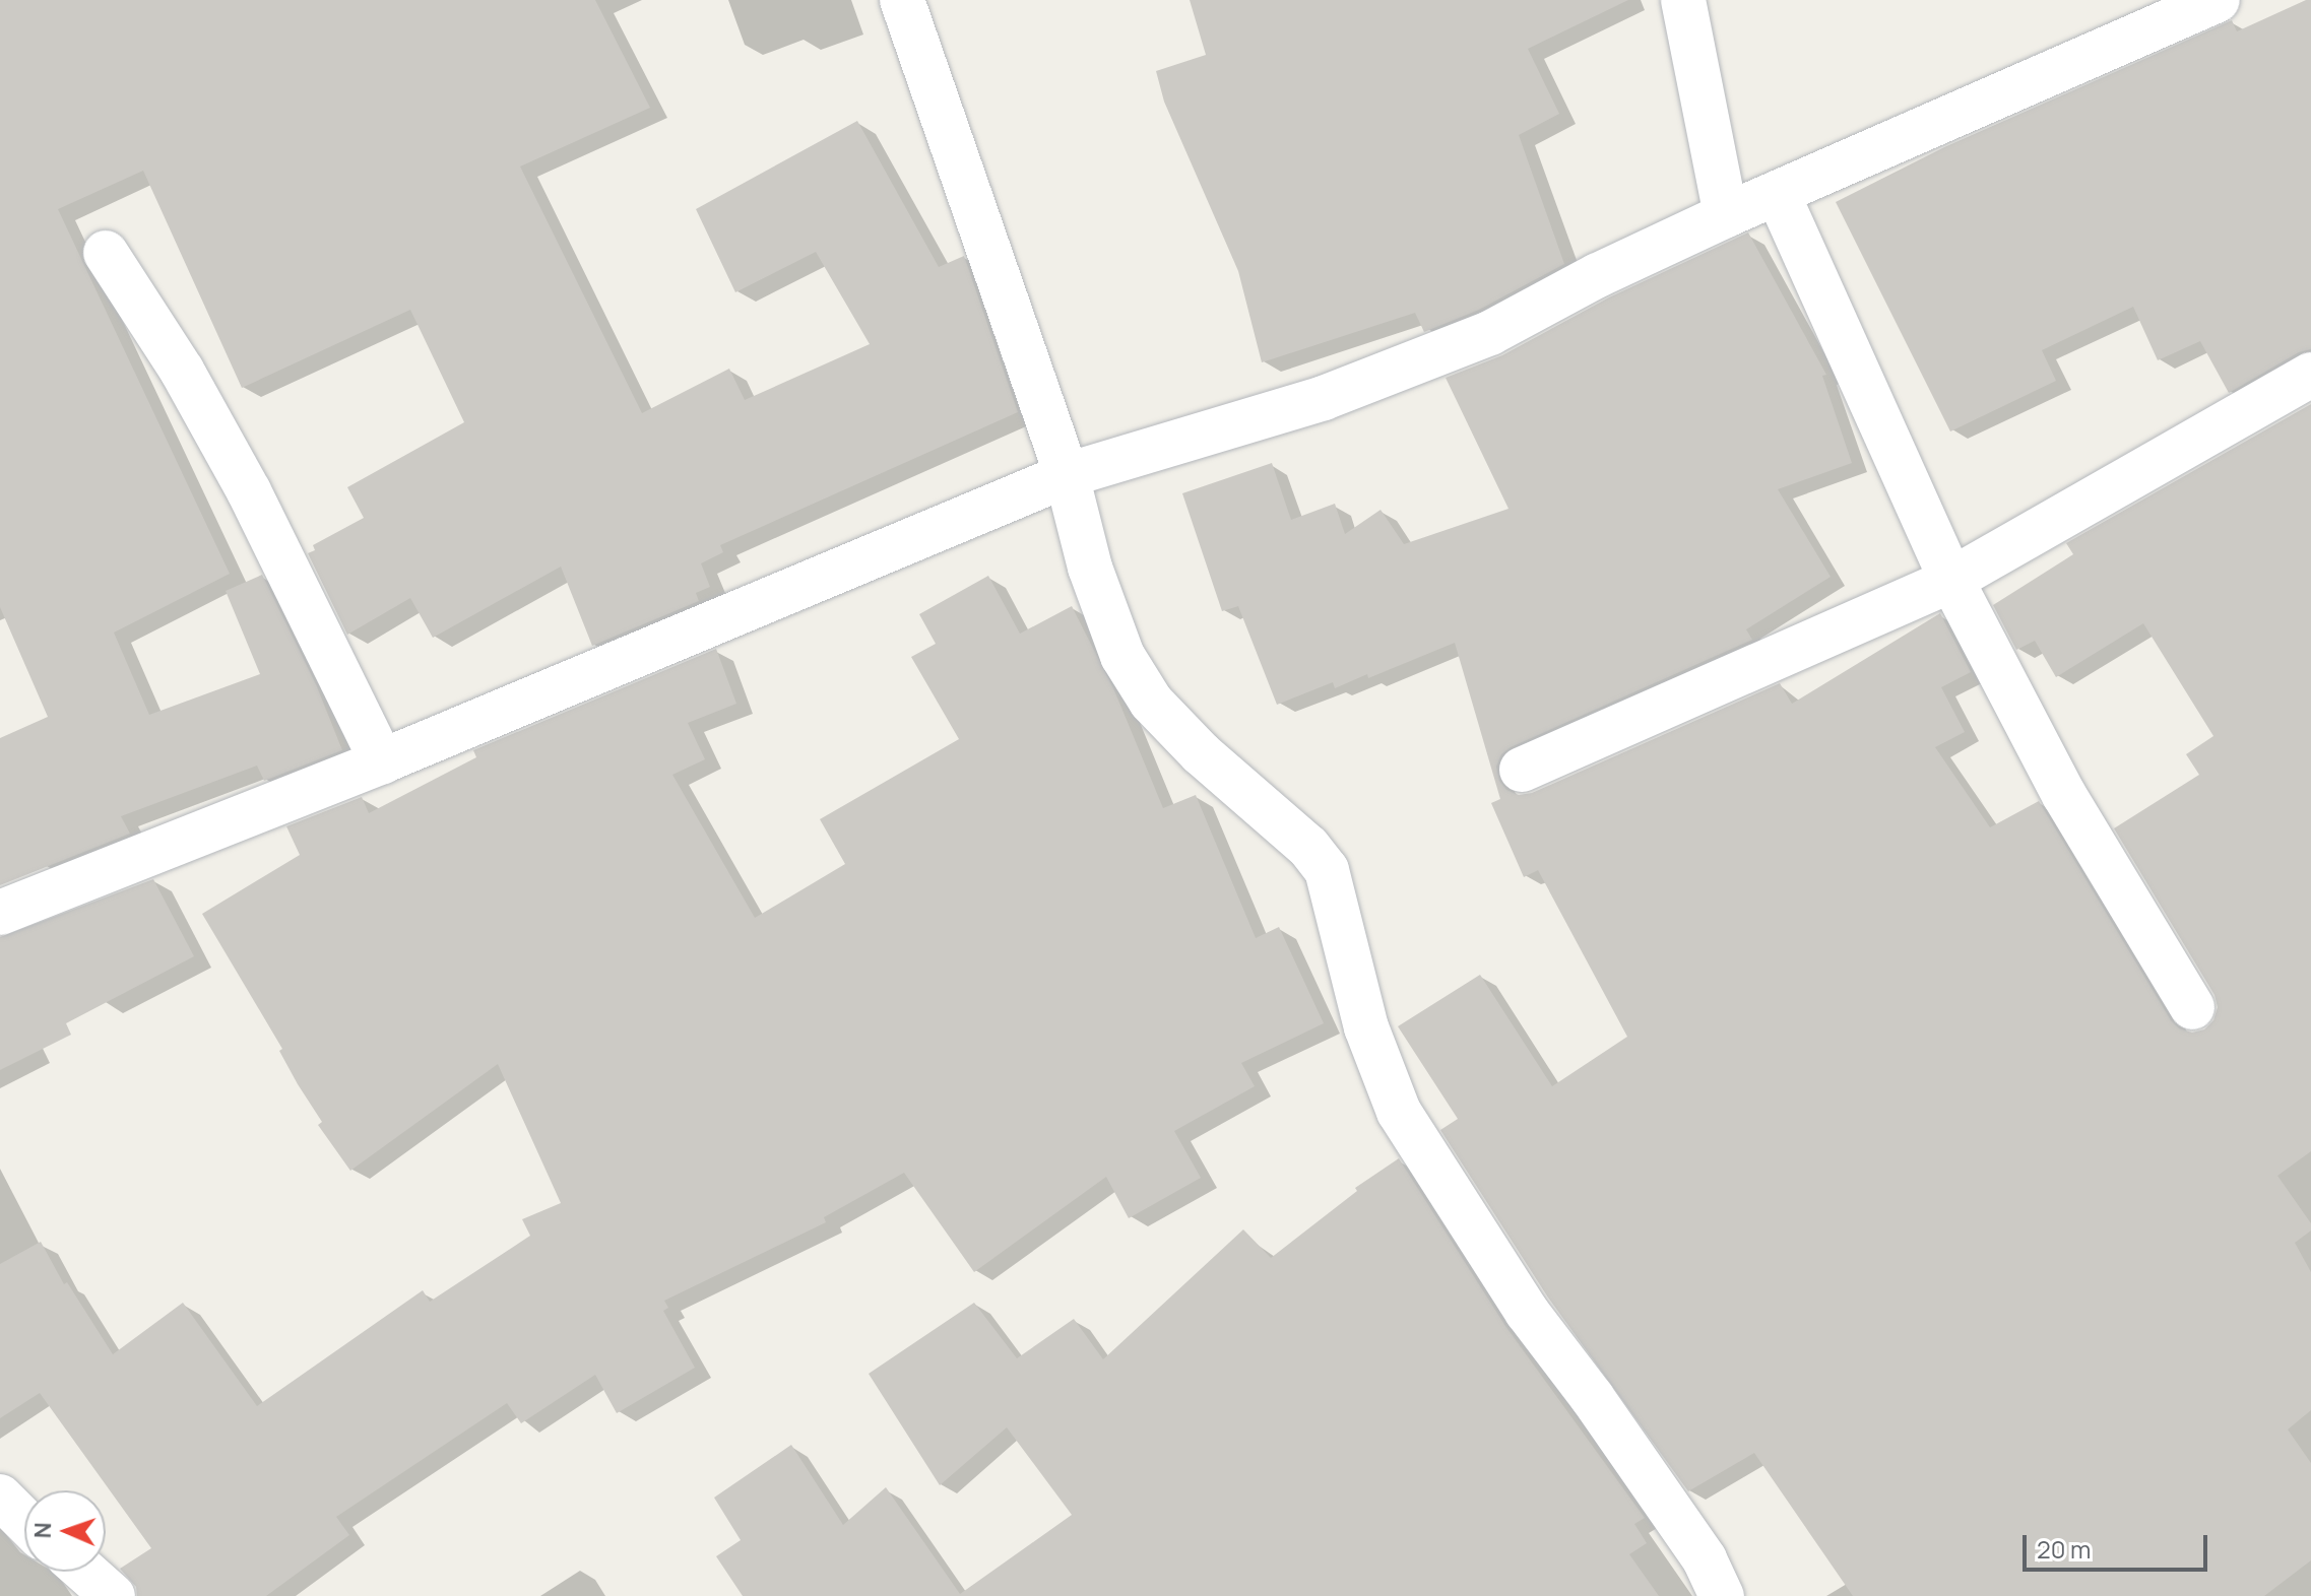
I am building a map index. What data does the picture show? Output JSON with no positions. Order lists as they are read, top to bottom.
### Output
{
  "scale_bar": "20 m",
  "north": "left"
}
